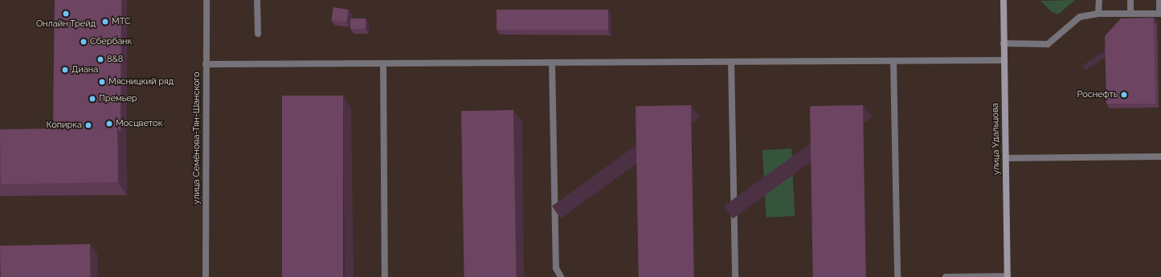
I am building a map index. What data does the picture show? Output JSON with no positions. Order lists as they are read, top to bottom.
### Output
{
  "streets": {
    "street": ["улица Семёнова-Тян-Шанского", "улица Удальцова"]
  },
  "places": [
    "Онлайн Трейд",
    "МТС",
    "Сбербанк",
    "8&8",
    "Диана",
    "Мясницкий ряд",
    "Роснефть",
    "Премьер",
    "Мосцветок",
    "Копирка"
  ]
}
